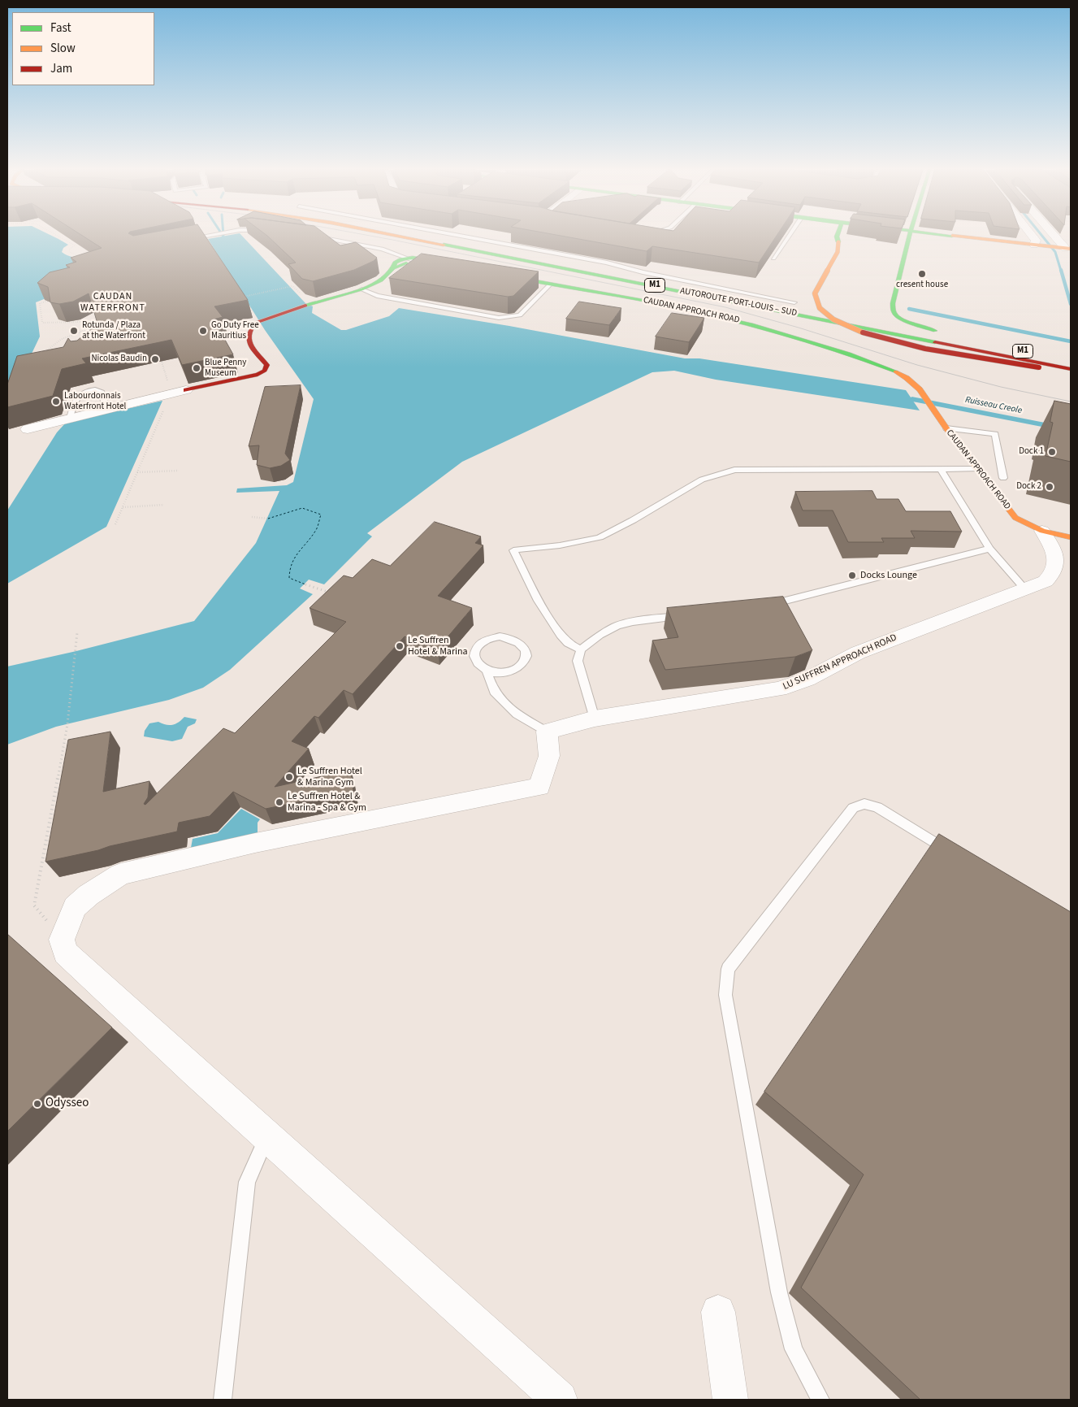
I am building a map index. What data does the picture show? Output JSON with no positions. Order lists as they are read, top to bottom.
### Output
{
  "streets": {
    "main road": ["M1", "AUTOROUTE PORT-LOUIS – SUD", "CAUDAN APPROACH ROAD"],
    "street": ["LU SUFFREN APPROACH ROAD"]
  },
  "crossings": [
    ["CAUDAN APPROACH ROAD", "LU SUFFREN APPROACH ROAD"]
  ],
  "districts": ["CAUDAN WATERFRONT"],
  "water": ["Ruisseau Creole"],
  "places": [
    "cresent house",
    "Rotunda / Plaza at the Waterfront",
    "Go Duty Free Mauritius",
    "Nicolas Baudin",
    "Blue Penny Museum",
    "Labourdonnais Waterfront Hotel",
    "Dock 1",
    "Dock 2",
    "Docks Lounge",
    "Le Suffren Hotel & Marina",
    "Le Suffren Hotel & Marina Gym",
    "Le Suffren Hotel & Marina - Spa & Gym",
    "Odysseo"
  ],
  "legend": ["Fast", "Slow", "Jam"]
}
